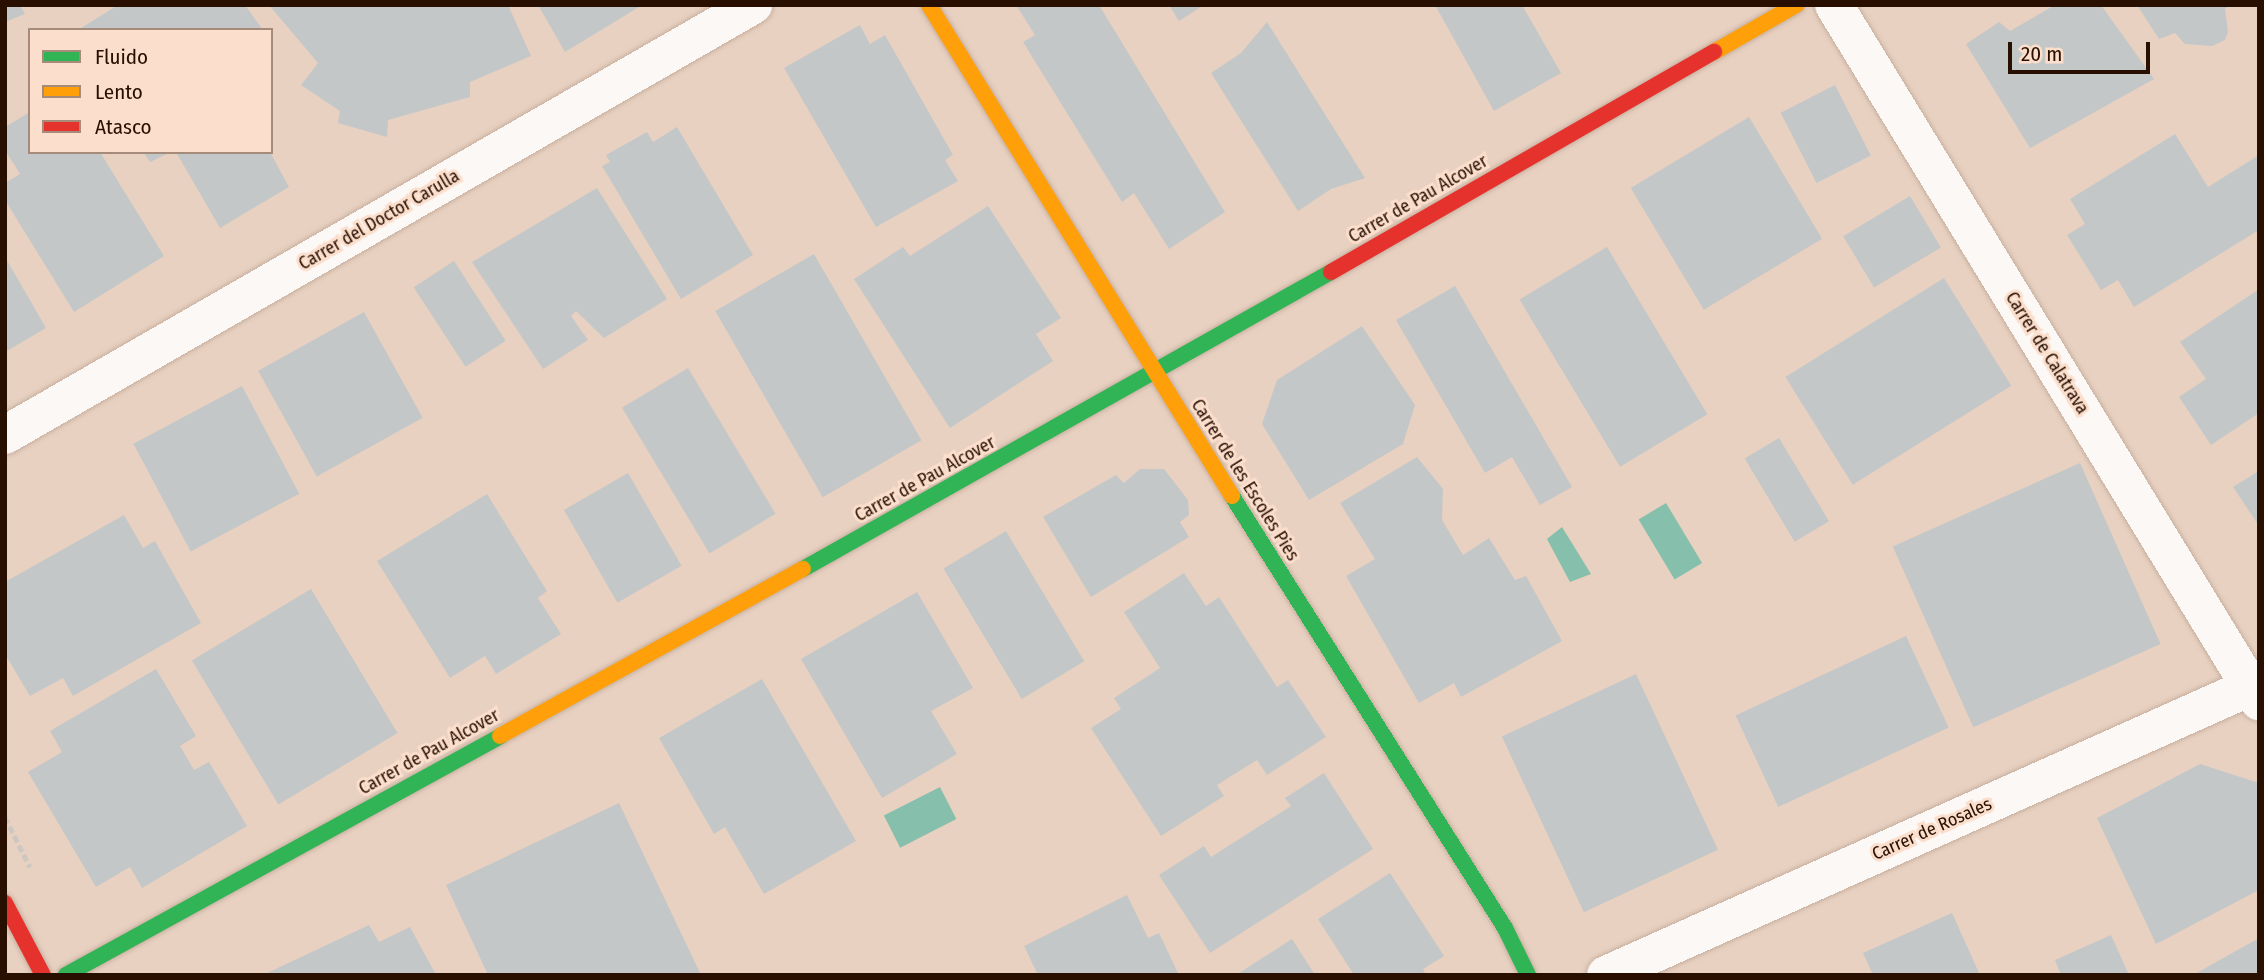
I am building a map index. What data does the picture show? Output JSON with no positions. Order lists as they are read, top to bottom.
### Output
{
  "streets": {
    "street": [
      "Carrer de Pau Alcover",
      "Carrer del Doctor Carulla",
      "Carrer de Calatrava",
      "Carrer de les Escoles Pies",
      "Carrer de Rosales"
    ]
  },
  "crossings": [
    ["Carrer de Pau Alcover", "Carrer de les Escoles Pies"],
    ["Carrer de Calatrava", "Carrer de Rosales"]
  ],
  "legend": ["Fluido", "Lento", "Atasco"],
  "scale_bar": "20 m"
}
